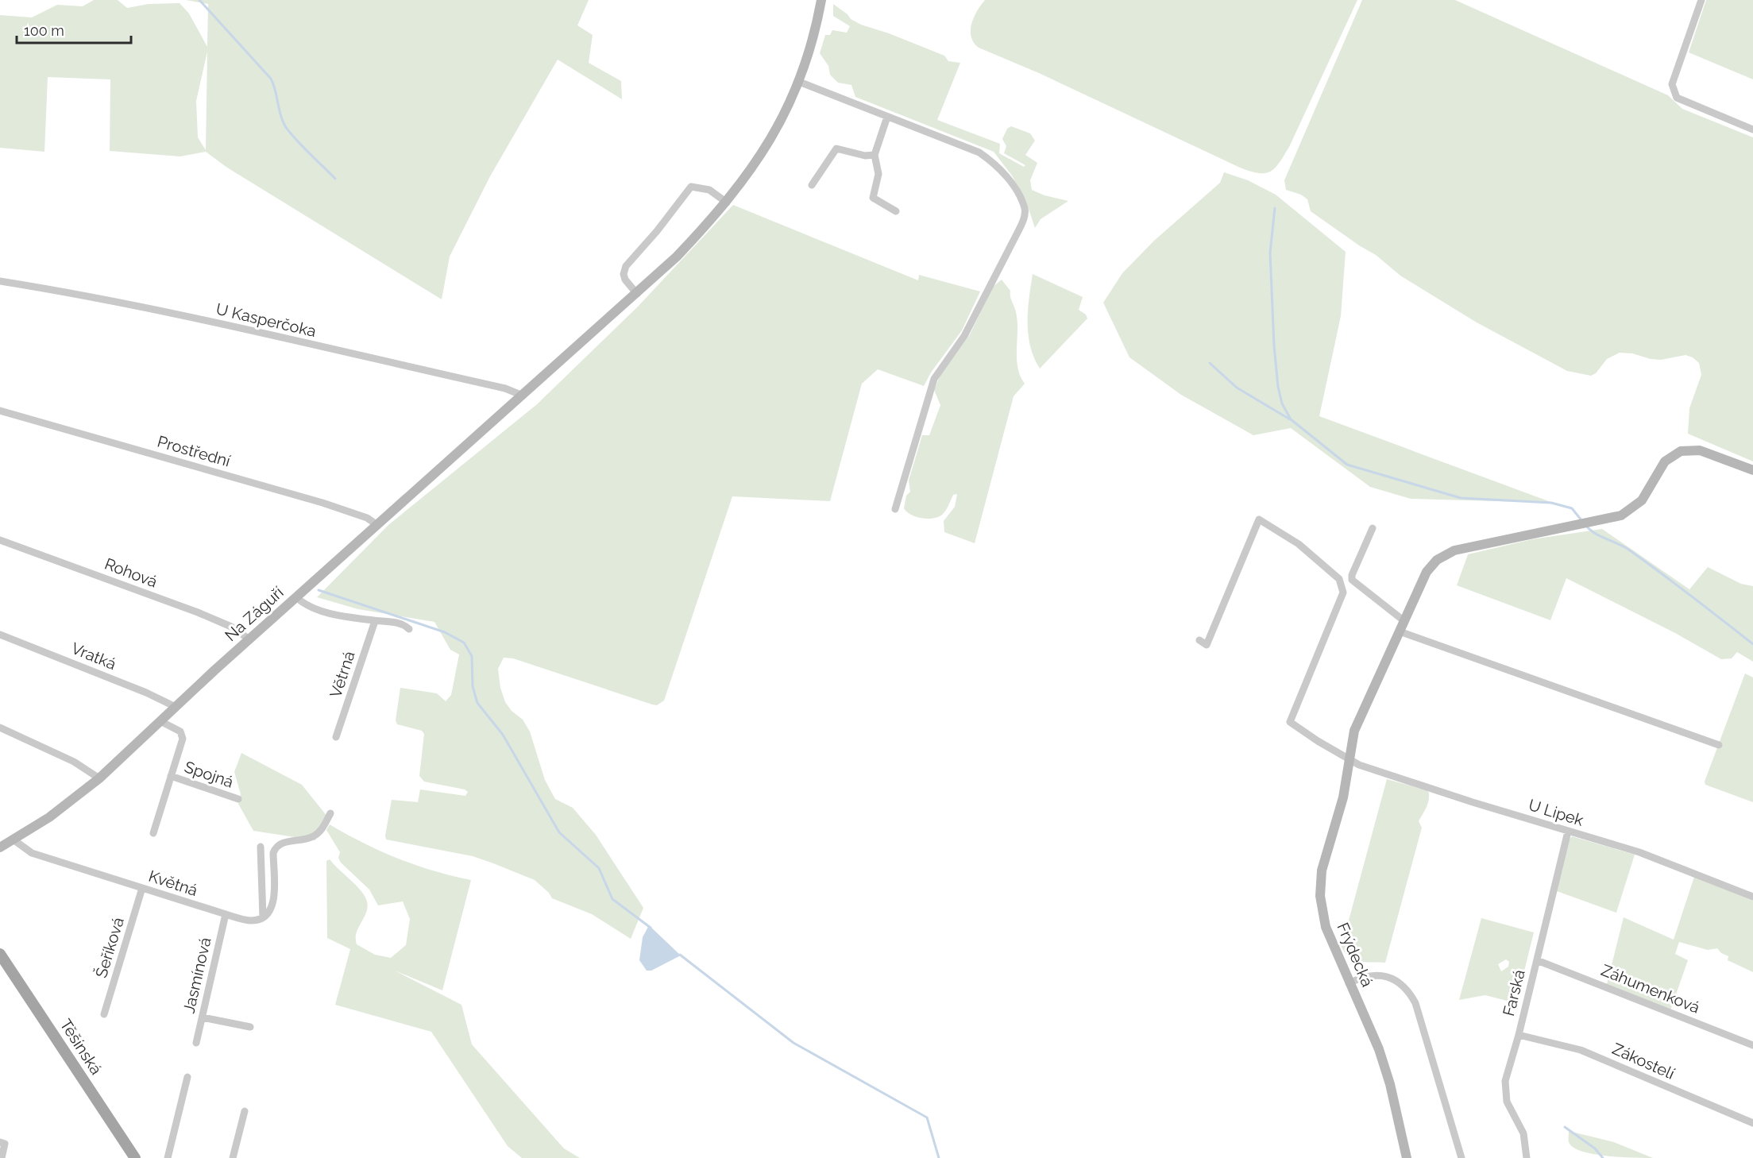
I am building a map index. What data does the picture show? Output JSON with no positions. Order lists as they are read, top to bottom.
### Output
{
  "streets": {
    "main road": ["Těšínská"],
    "street": [
      "U Kasperčoka",
      "Prostřední",
      "Rohová",
      "Na Záguří",
      "Vratká",
      "Větrná",
      "Spojná",
      "U Lipek",
      "Květná",
      "Šeříková",
      "Frýdecká",
      "Jasmínová",
      "Záhumenková",
      "Farská",
      "Zákostelí"
    ]
  },
  "crossings": [
    ["U Kasperčoka", "Na Záguří"],
    ["Prostřední", "Na Záguří"],
    ["Rohová", "Na Záguří"],
    ["Na Záguří", "Vratká"],
    ["Na Záguří", "Spojná"],
    ["Na Záguří", "Květná"],
    ["U Lipek", "Frýdecká"],
    ["U Lipek", "Farská"],
    ["Květná", "Šeříková"],
    ["Květná", "Jasmínová"],
    ["Záhumenková", "Farská"],
    ["Farská", "Zákostelí"]
  ],
  "scale_bar": "100 m"
}
